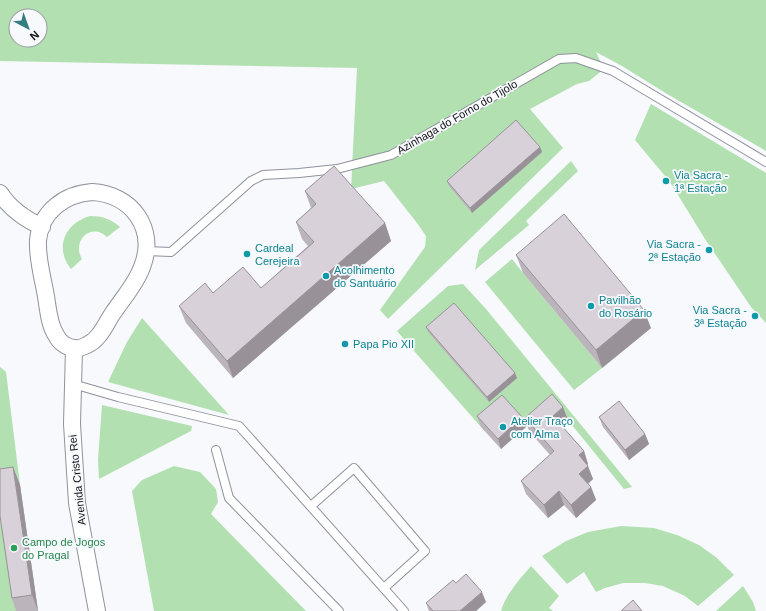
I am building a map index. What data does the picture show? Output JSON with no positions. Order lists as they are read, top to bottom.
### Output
{
  "streets": {
    "street": ["Avenida Cristo Rei"],
    "lane": ["Azinhaga do Forno do Tijolo"]
  },
  "crossings": [
    ["Azinhaga do Forno do Tijolo", "Avenida Cristo Rei"]
  ],
  "places": [
    "Via Sacra - 1ª Estação",
    "Via Sacra - 2ª Estação",
    "Cardeal Cerejeira",
    "Acolhimento do Santuário",
    "Pavilhão do Rosário",
    "Via Sacra - 3ª Estação",
    "Papa Pio XII",
    "Atelier Traço com Alma",
    "Campo de Jogos do Pragal"
  ],
  "north": "bottom right"
}
